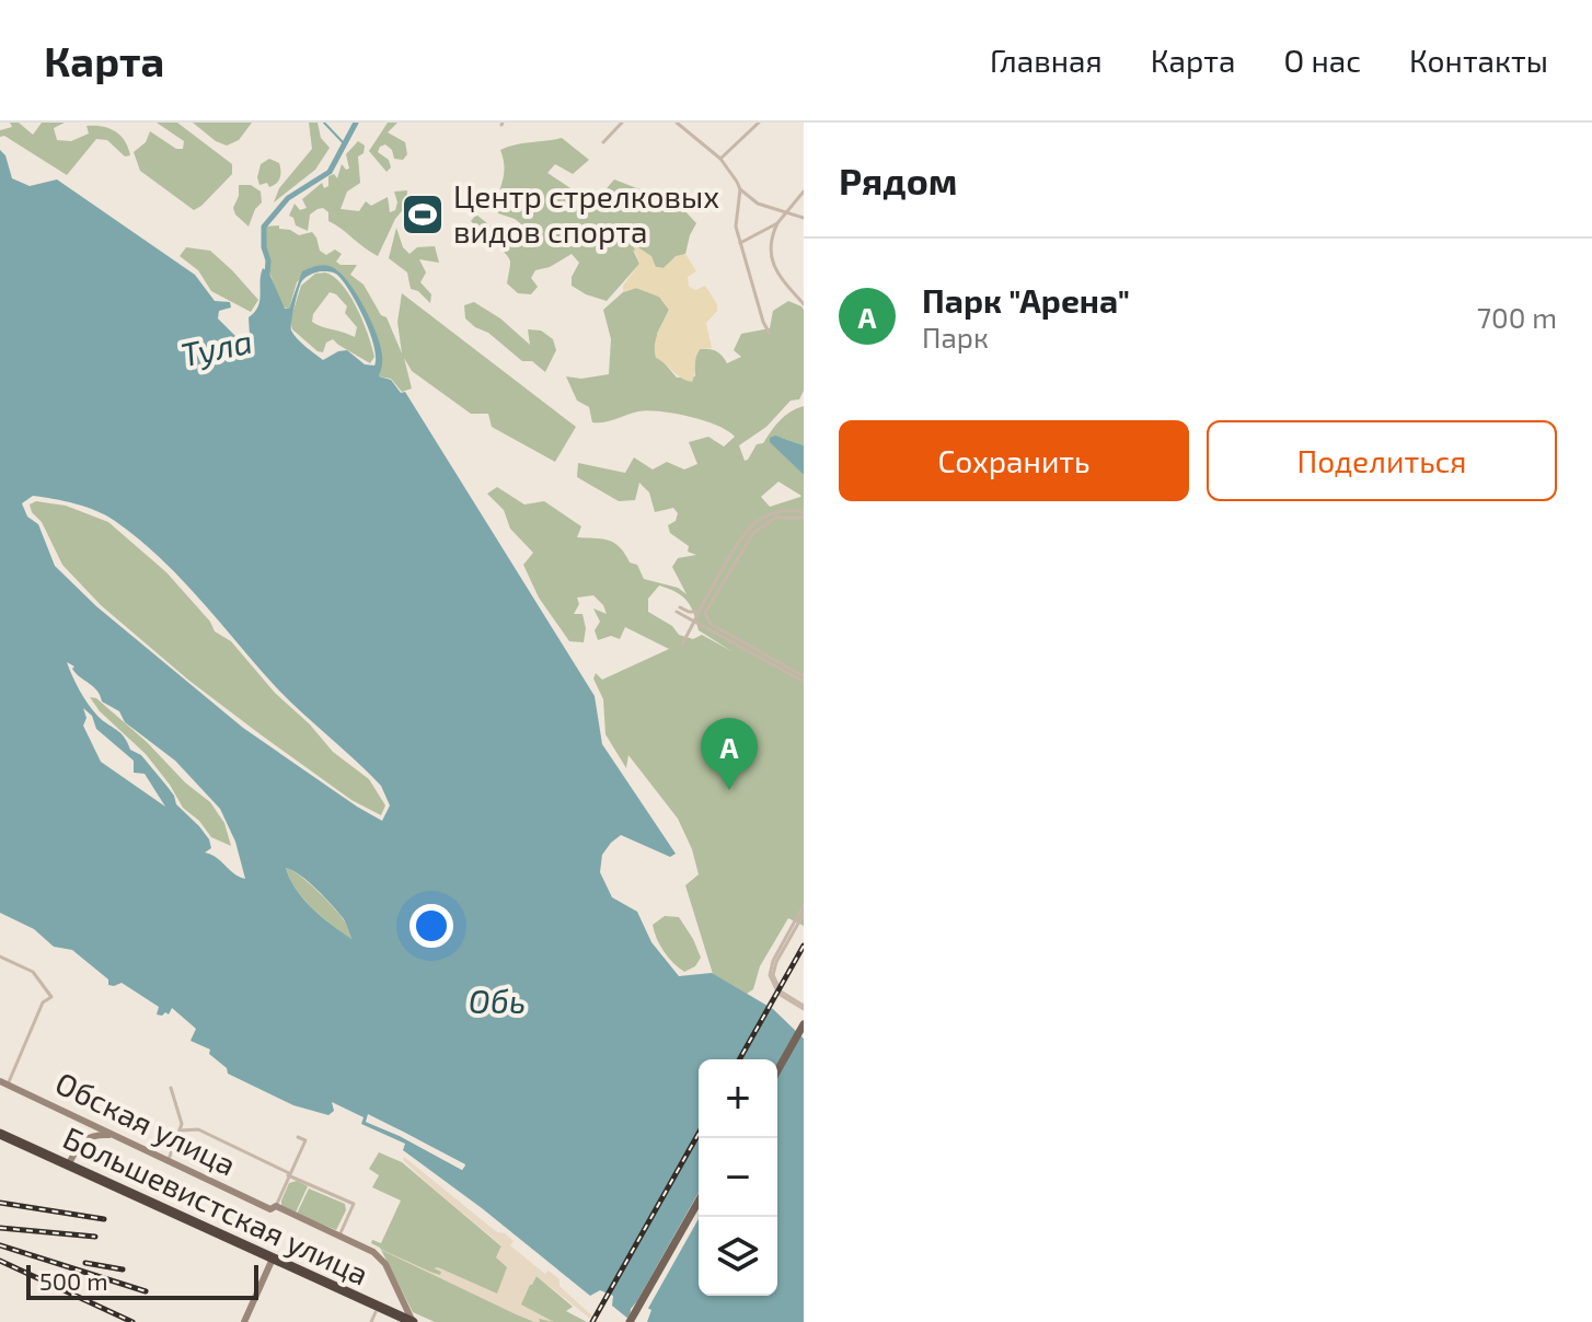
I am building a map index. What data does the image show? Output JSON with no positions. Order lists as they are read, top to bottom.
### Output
{
  "streets": {
    "highway": ["Большевистская улица"],
    "street": ["Обская улица"]
  },
  "water": ["Тула", "Обь"],
  "places": {
    "sports": ["Центр стрелковых видов спорта"]
  },
  "scale_bar": "500 m",
  "page": {
    "header": "Карта",
    "nav": [
      "Главная",
      "Карта",
      "О нас",
      "Контакты"
    ],
    "heading": "Рядом",
    "list": [
      {
        "mark": "A",
        "name": "Парк \"Арена\"",
        "note": "Парк",
        "value": "700 m"
      }
    ],
    "buttons": ["Сохранить", "Поделиться"],
    "pins": "A",
    "map_buttons": ["+", "−"],
    "scale": "500 m"
  }
}
